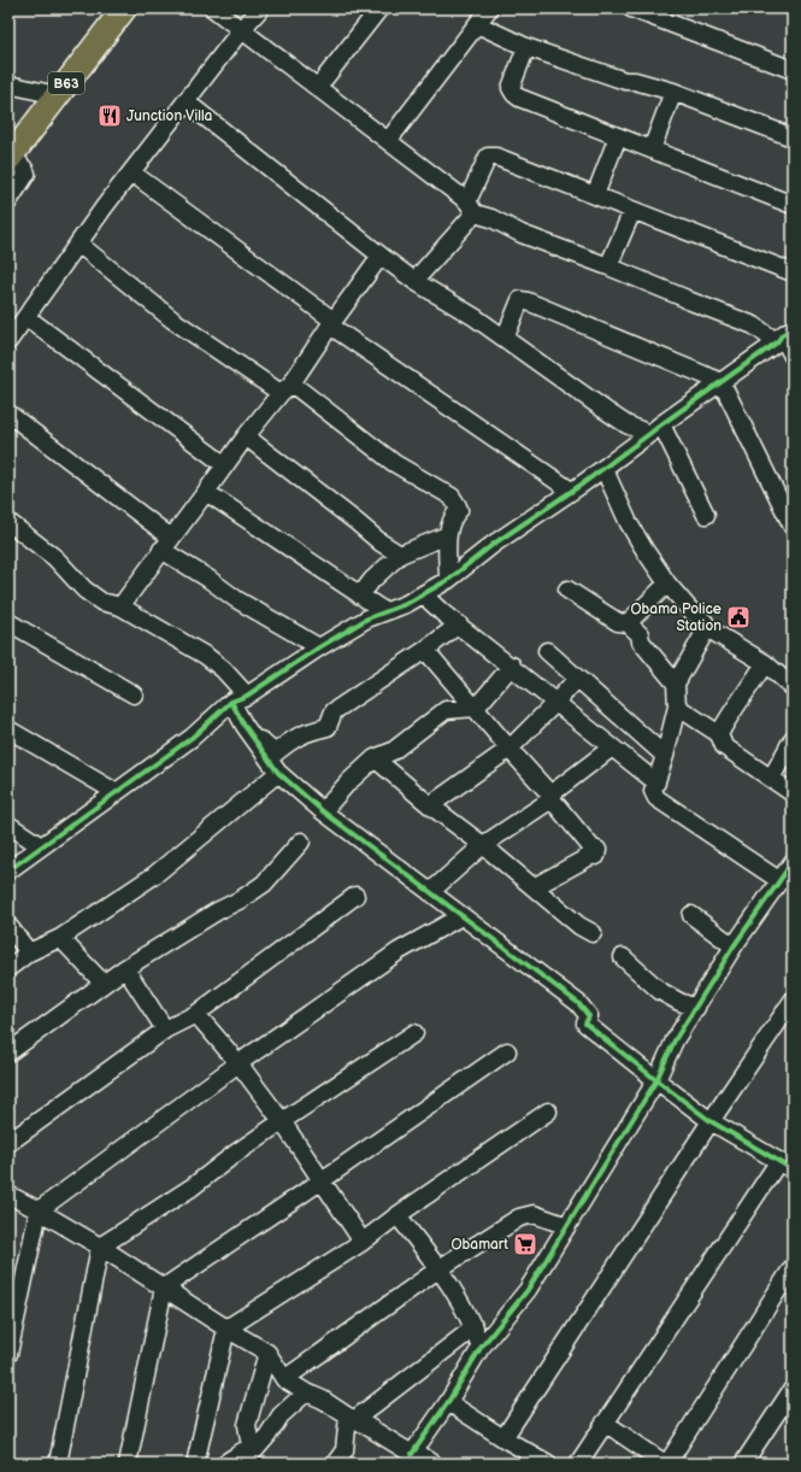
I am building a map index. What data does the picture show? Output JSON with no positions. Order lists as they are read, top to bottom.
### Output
{
  "streets": {
    "highway": ["B63"]
  },
  "places": {
    "restaurant": ["Junction Villa"],
    "public building": ["Obama Police Station"],
    "supermarket": ["Obamart"]
  }
}
